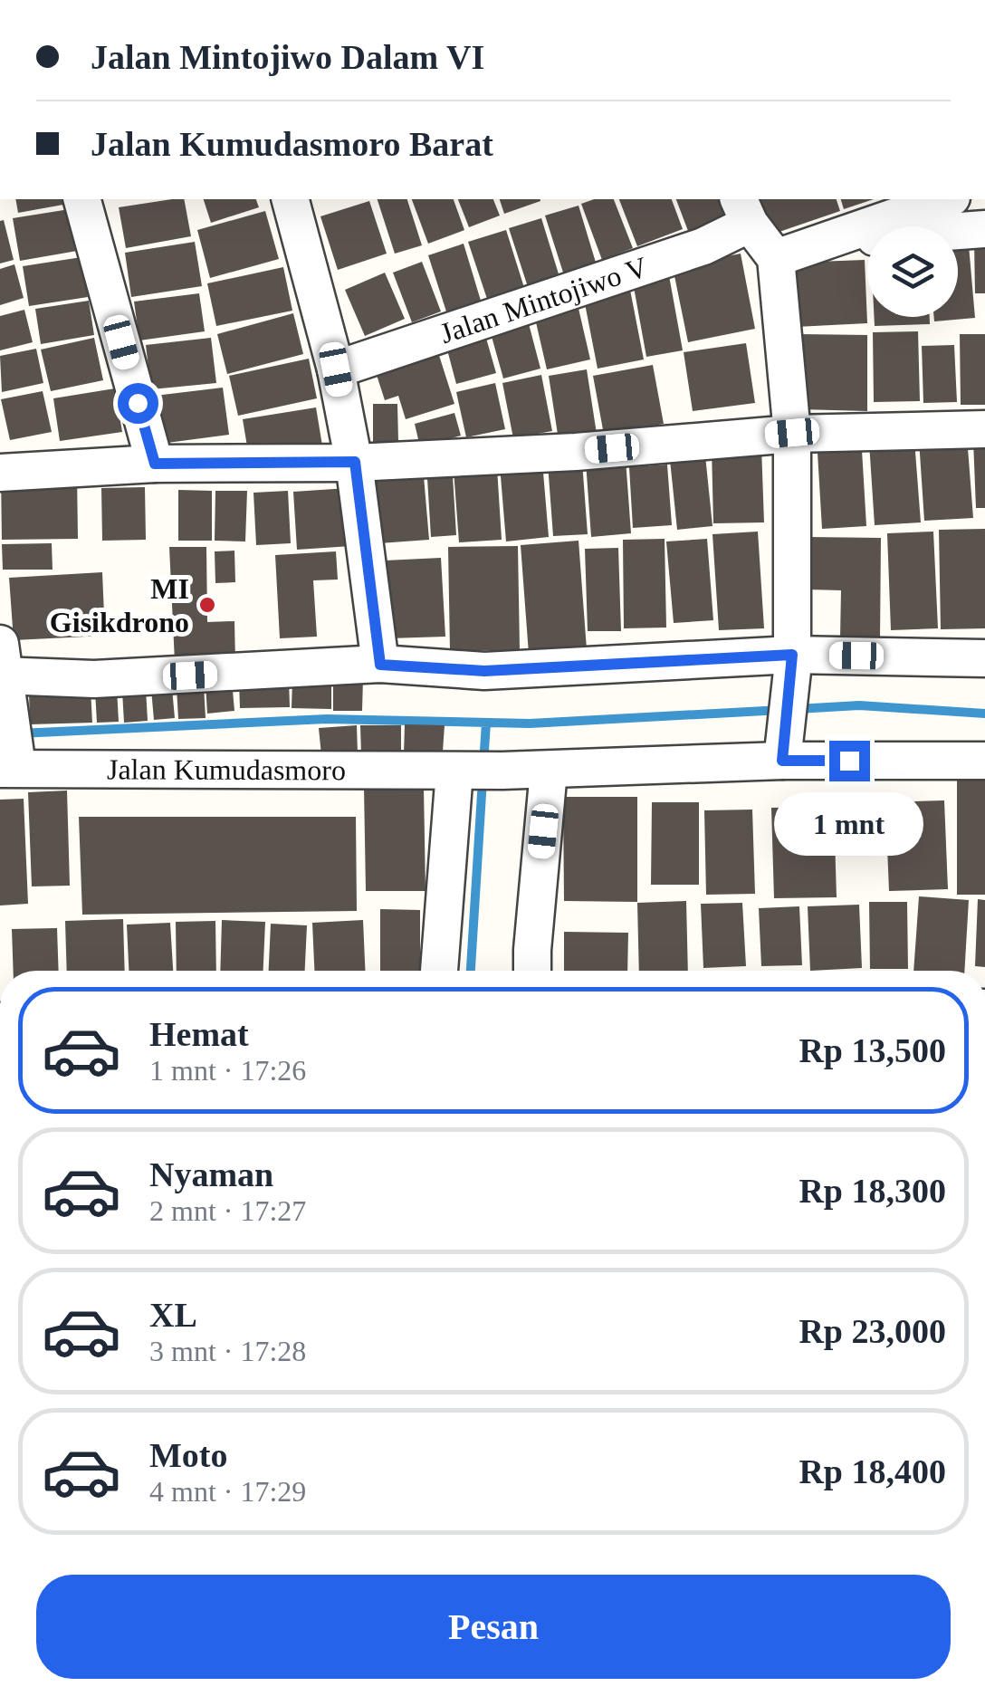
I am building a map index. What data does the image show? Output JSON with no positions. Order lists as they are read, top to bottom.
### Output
{
  "streets": {
    "street": ["Jalan Mintojiwo V", "Jalan Kumudasmoro"]
  },
  "places": ["MI Gisikdrono"],
  "page": {
    "banner": ["Jalan Mintojiwo Dalam VI", "Jalan Kumudasmoro Barat"],
    "bubble": "1 mnt",
    "list": [
      {
        "name": "Hemat",
        "note": "1 mnt · 17:26",
        "value": "Rp 13,500"
      },
      {
        "name": "Nyaman",
        "note": "2 mnt · 17:27",
        "value": "Rp 18,300"
      },
      {
        "name": "XL",
        "note": "3 mnt · 17:28",
        "value": "Rp 23,000"
      },
      {
        "name": "Moto",
        "note": "4 mnt · 17:29",
        "value": "Rp 18,400"
      }
    ],
    "buttons": "Pesan"
  }
}
